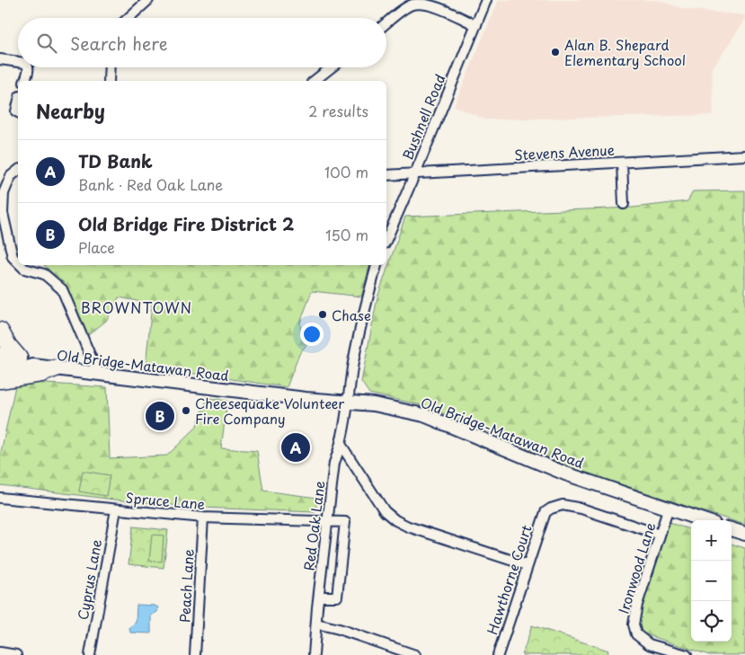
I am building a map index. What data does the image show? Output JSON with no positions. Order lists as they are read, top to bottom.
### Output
{
  "streets": {
    "main road": ["Old Bridge-Matawan Road"],
    "street": [
      "Bushnell Road",
      "Stevens Avenue",
      "Spruce Lane",
      "Red Oak Lane",
      "Ironwood Lane",
      "Cyprus Lane",
      "Hawthorne Court",
      "Peach Lane"
    ]
  },
  "crossings": [
    ["Bushnell Road", "Stevens Avenue"],
    ["Old Bridge-Matawan Road", "Red Oak Lane"],
    ["Old Bridge-Matawan Road", "Ironwood Lane"],
    ["Spruce Lane", "Red Oak Lane"],
    ["Spruce Lane", "Cyprus Lane"],
    ["Spruce Lane", "Peach Lane"],
    ["Ironwood Lane", "Hawthorne Court"]
  ],
  "districts": ["BROWNTOWN"],
  "places": ["Alan B. Shepard Elementary School", "Chase", "Cheesequake Volunteer Fire Company"],
  "page": {
    "search": "Search here",
    "heading": ["Nearby", "2 results"],
    "list": [
      {
        "mark": "A",
        "name": "TD Bank",
        "note": "Bank · Red Oak Lane",
        "value": "100 m"
      },
      {
        "mark": "B",
        "name": "Old Bridge Fire District 2",
        "note": "Place",
        "value": "150 m"
      }
    ],
    "pins": ["B", "A"],
    "map_buttons": ["+", "−"]
  }
}
